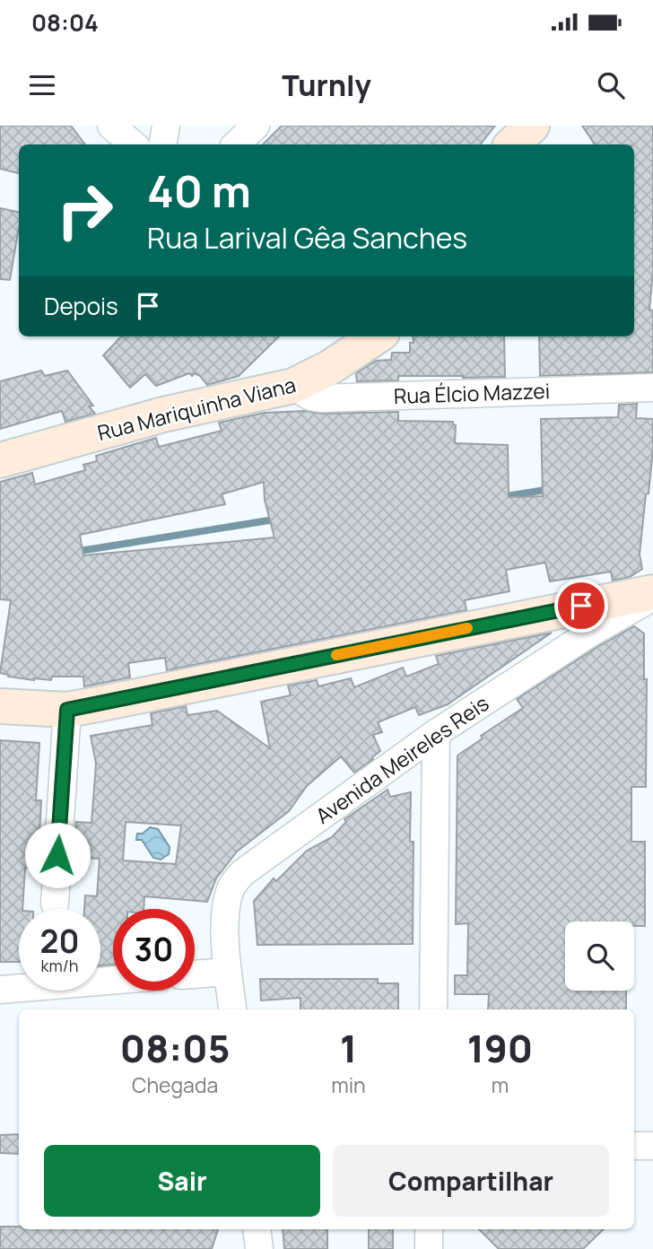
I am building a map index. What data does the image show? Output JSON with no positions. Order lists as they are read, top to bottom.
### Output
{
  "streets": {
    "street": ["Rua Élcio Mazzei", "Rua Mariquinha Viana", "Avenida Meireles Reis"]
  },
  "crossings": [
    ["Rua Élcio Mazzei", "Rua Mariquinha Viana"]
  ],
  "page": {
    "status": "08:04",
    "header": "Turnly",
    "turn": ["40 m", "Rua Larival Gêa Sanches"],
    "then": "Depois",
    "speed": "20 km/h",
    "limit": "30",
    "eta": [
      "08:05",
      "Chegada",
      "1",
      "min",
      "190",
      "m"
    ],
    "buttons": ["Sair", "Compartilhar"]
  }
}
